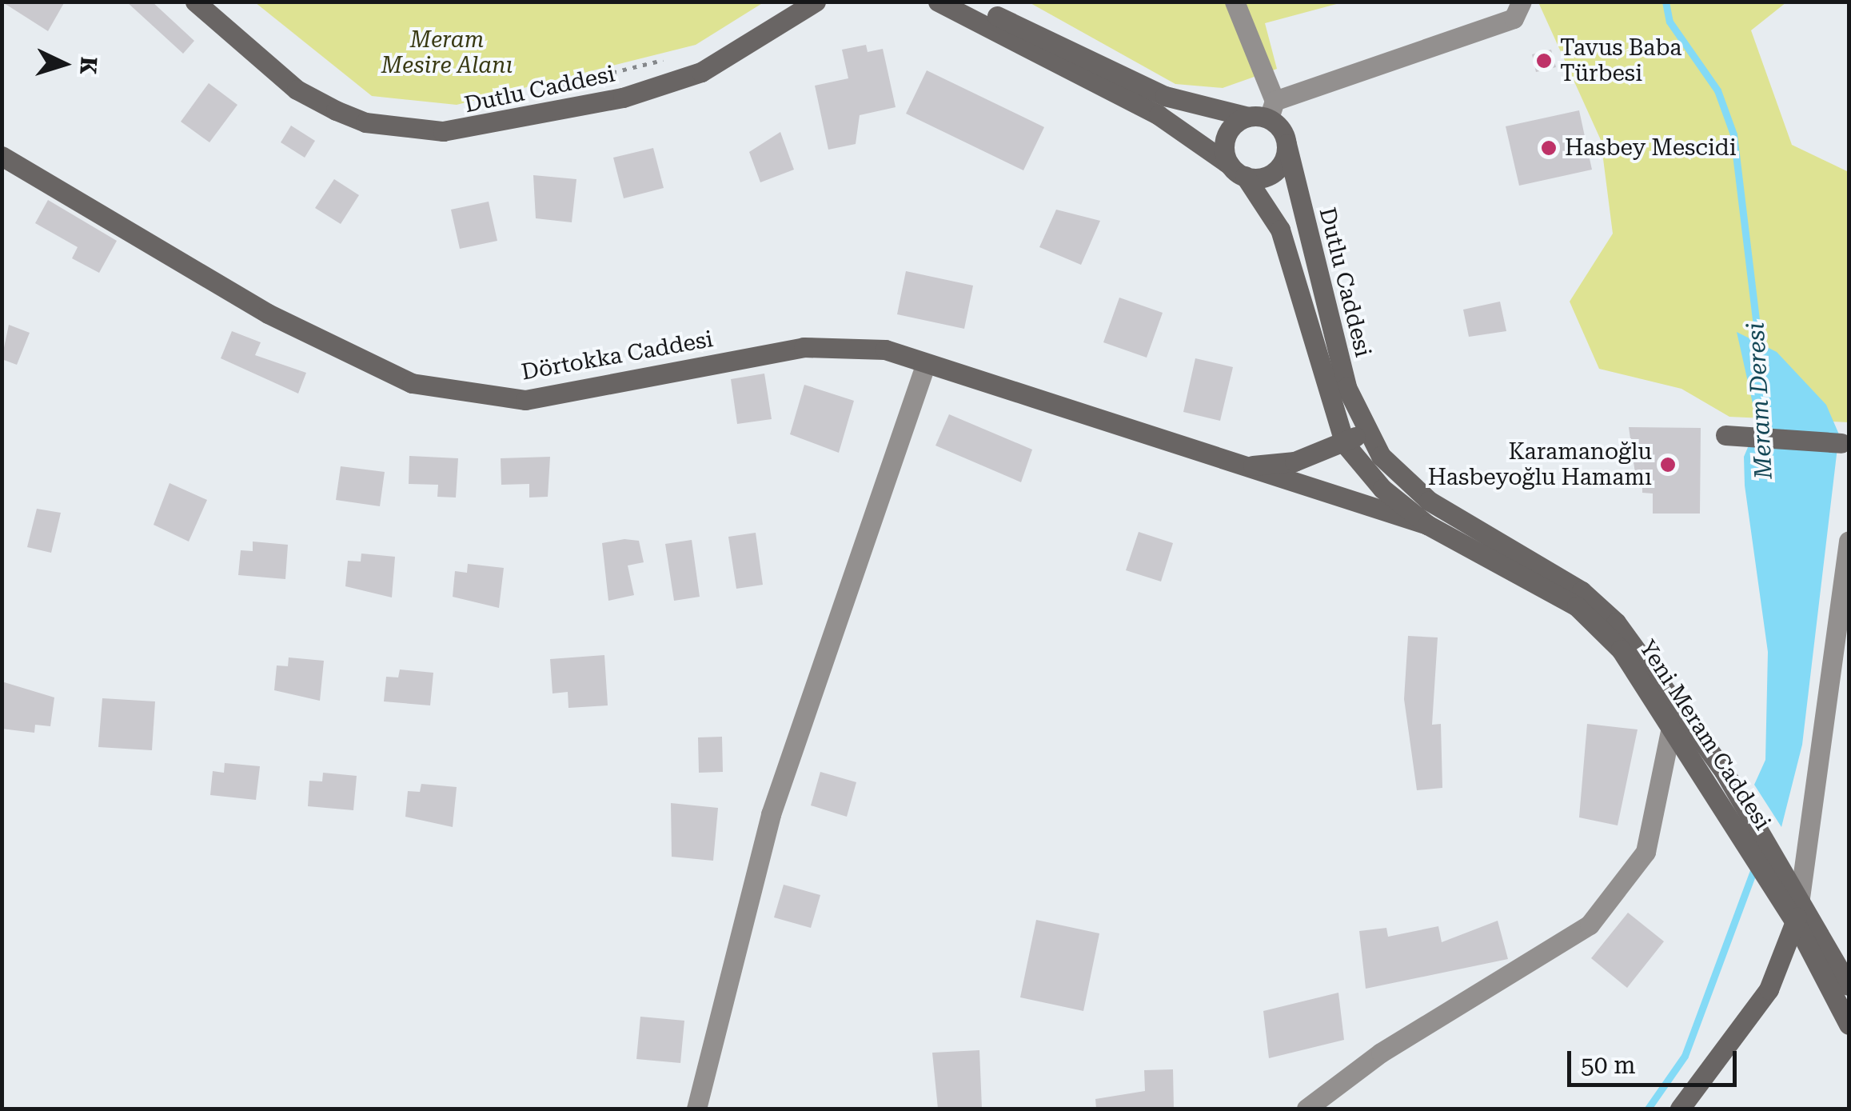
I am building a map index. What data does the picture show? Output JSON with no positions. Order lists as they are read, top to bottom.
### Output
{
  "streets": {
    "main road": ["Dutlu Caddesi", "Dörtokka Caddesi", "Yeni Meram Caddesi"]
  },
  "crossings": [
    ["Dutlu Caddesi", "Dörtokka Caddesi"],
    ["Dutlu Caddesi", "Yeni Meram Caddesi"],
    ["Dörtokka Caddesi", "Yeni Meram Caddesi"]
  ],
  "water": ["Meram Deresi"],
  "parks": ["Meram Mesire Alanı"],
  "places": ["Tavus Baba Türbesi", "Hasbey Mescidi", "Karamanoğlu Hasbeyoğlu Hamamı"],
  "scale_bar": "50 m",
  "north": "right"
}
